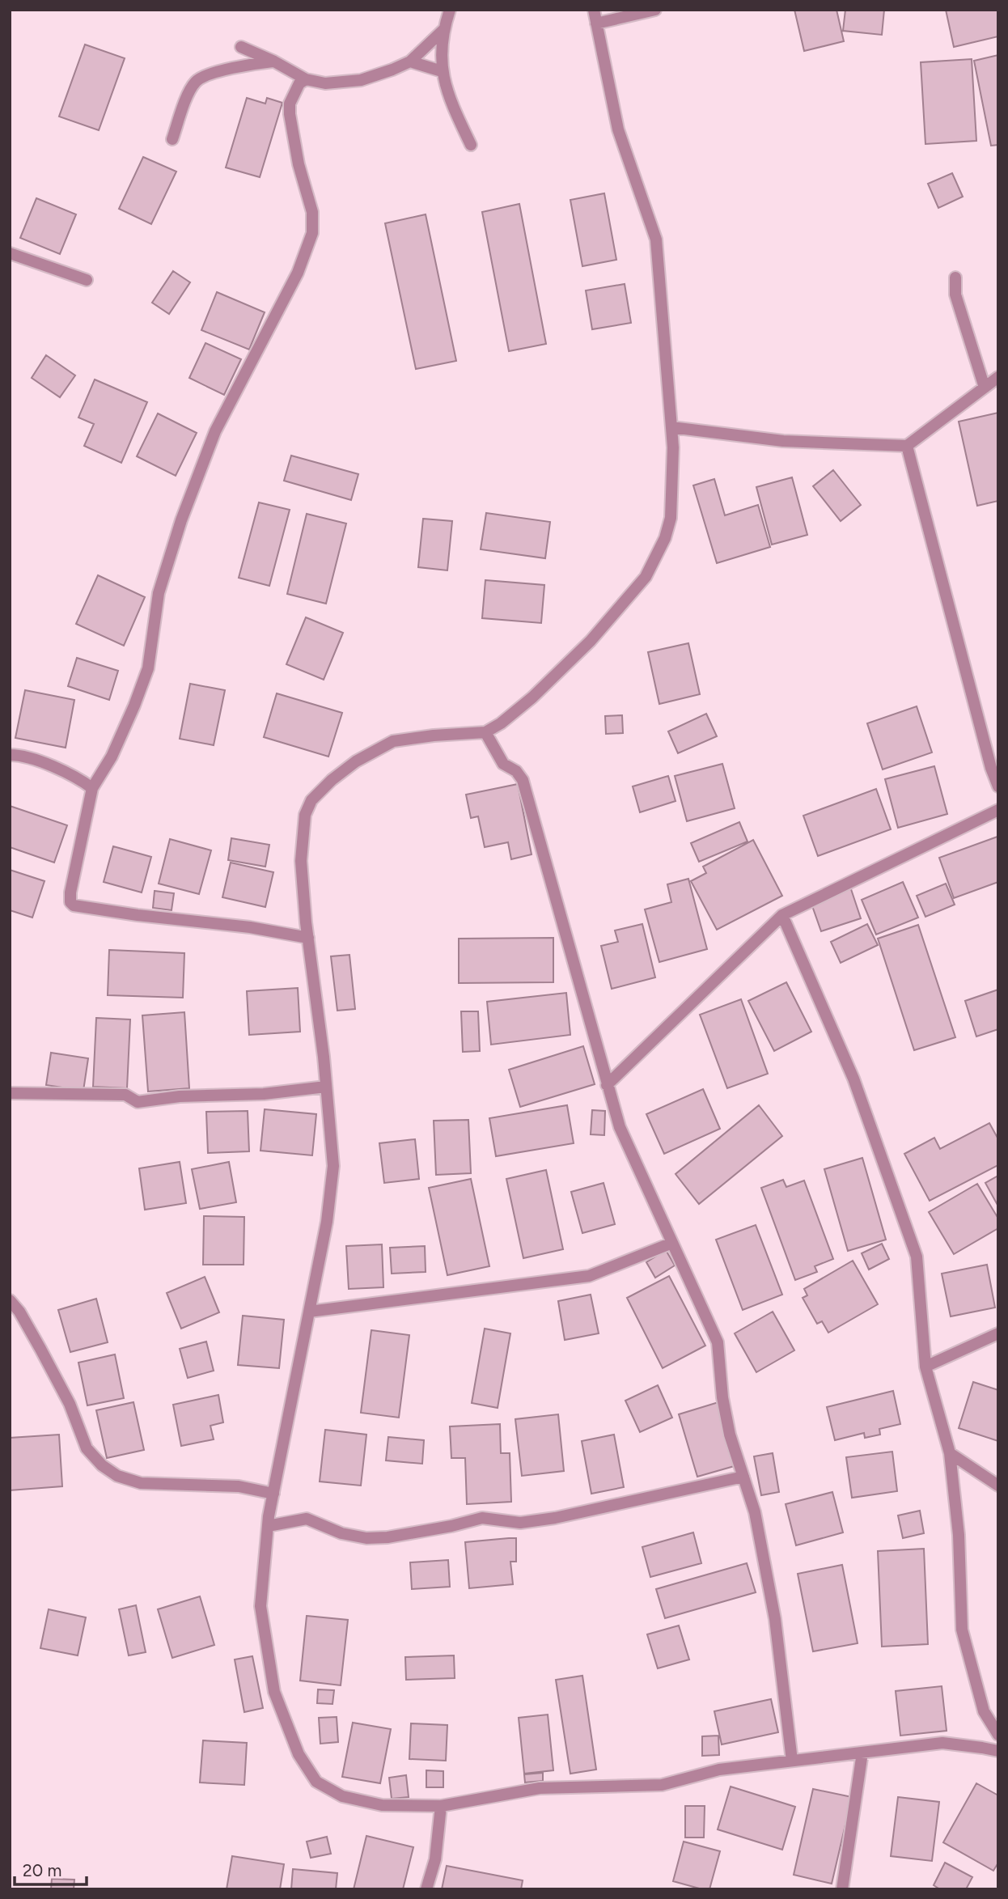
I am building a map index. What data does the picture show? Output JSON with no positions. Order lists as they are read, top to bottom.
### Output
{
  "scale_bar": "20 m"
}
